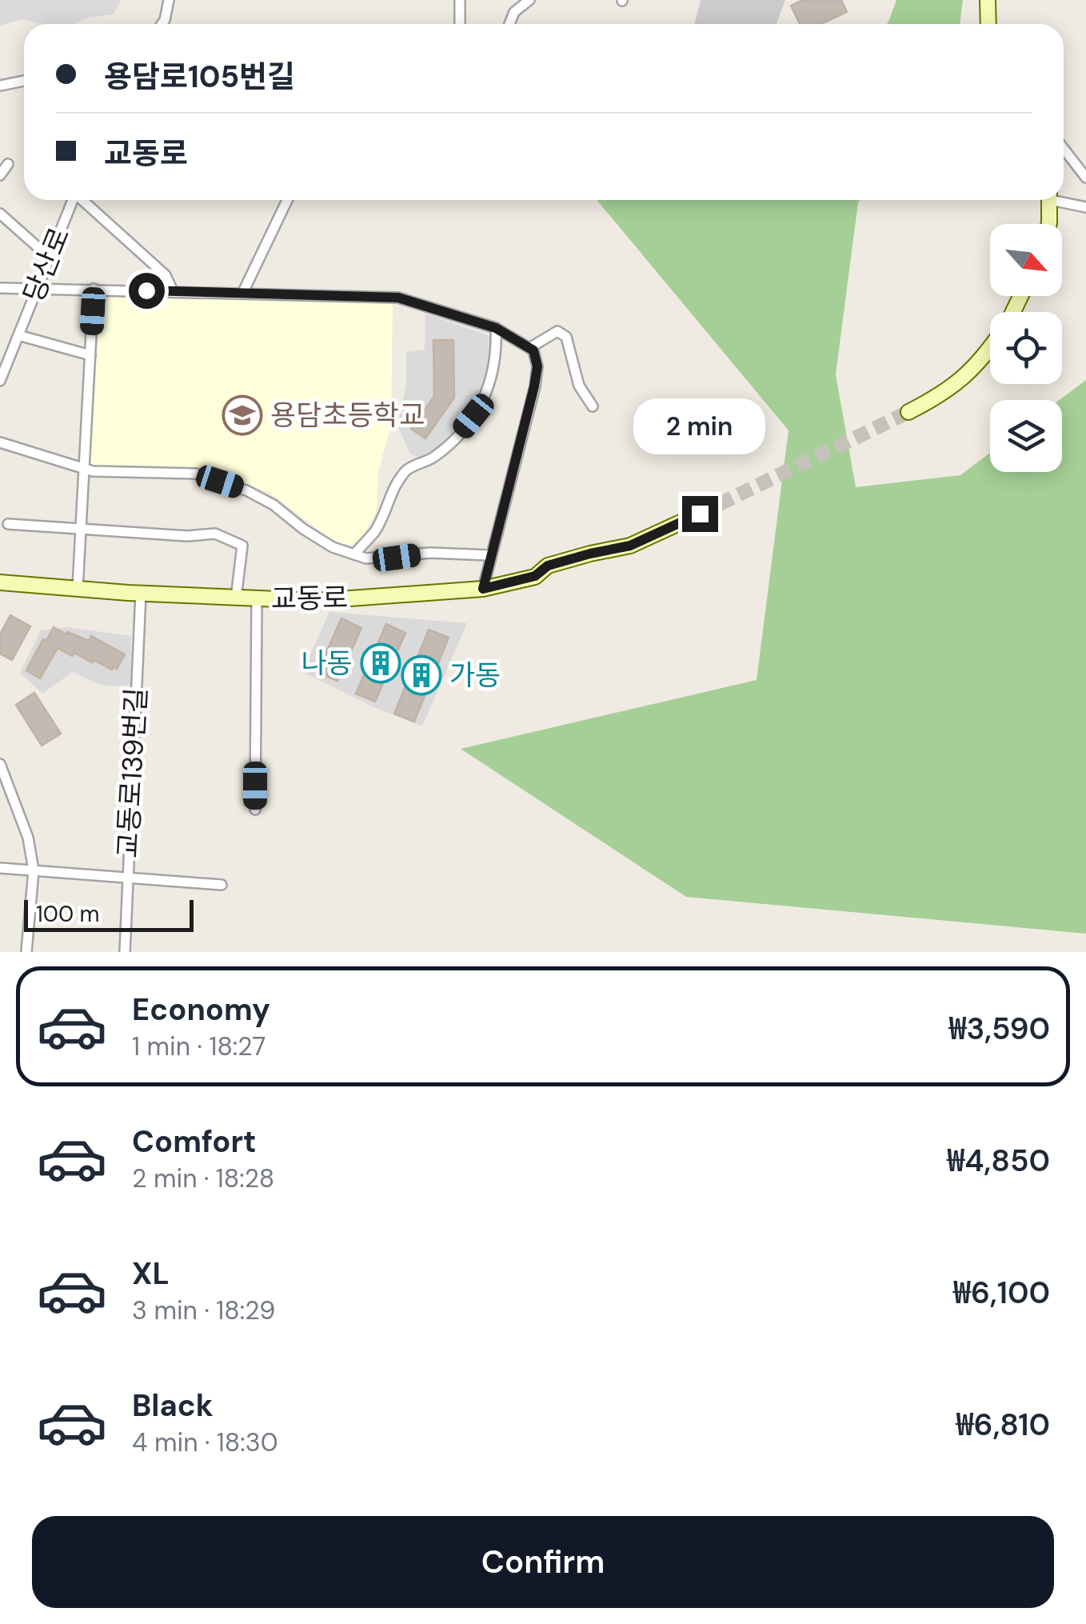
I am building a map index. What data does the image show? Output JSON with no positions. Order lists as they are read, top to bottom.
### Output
{
  "streets": {
    "street": ["당산로", "교동로", "교동로139번길"]
  },
  "crossings": [
    ["교동로", "교동로139번길"]
  ],
  "places": {
    "school or university": ["용담초등학교"],
    "building": ["나동", "가동"]
  },
  "scale_bar": "100 m",
  "north": "bottom right",
  "page": {
    "banner": ["용담로105번길", "교동로"],
    "bubble": "2 min",
    "scale": "100 m",
    "list": [
      {
        "name": "Economy",
        "note": "1 min · 18:27",
        "value": "₩3,590"
      },
      {
        "name": "Comfort",
        "note": "2 min · 18:28",
        "value": "₩4,850"
      },
      {
        "name": "XL",
        "note": "3 min · 18:29",
        "value": "₩6,100"
      },
      {
        "name": "Black",
        "note": "4 min · 18:30",
        "value": "₩6,810"
      }
    ],
    "buttons": "Confirm"
  }
}
